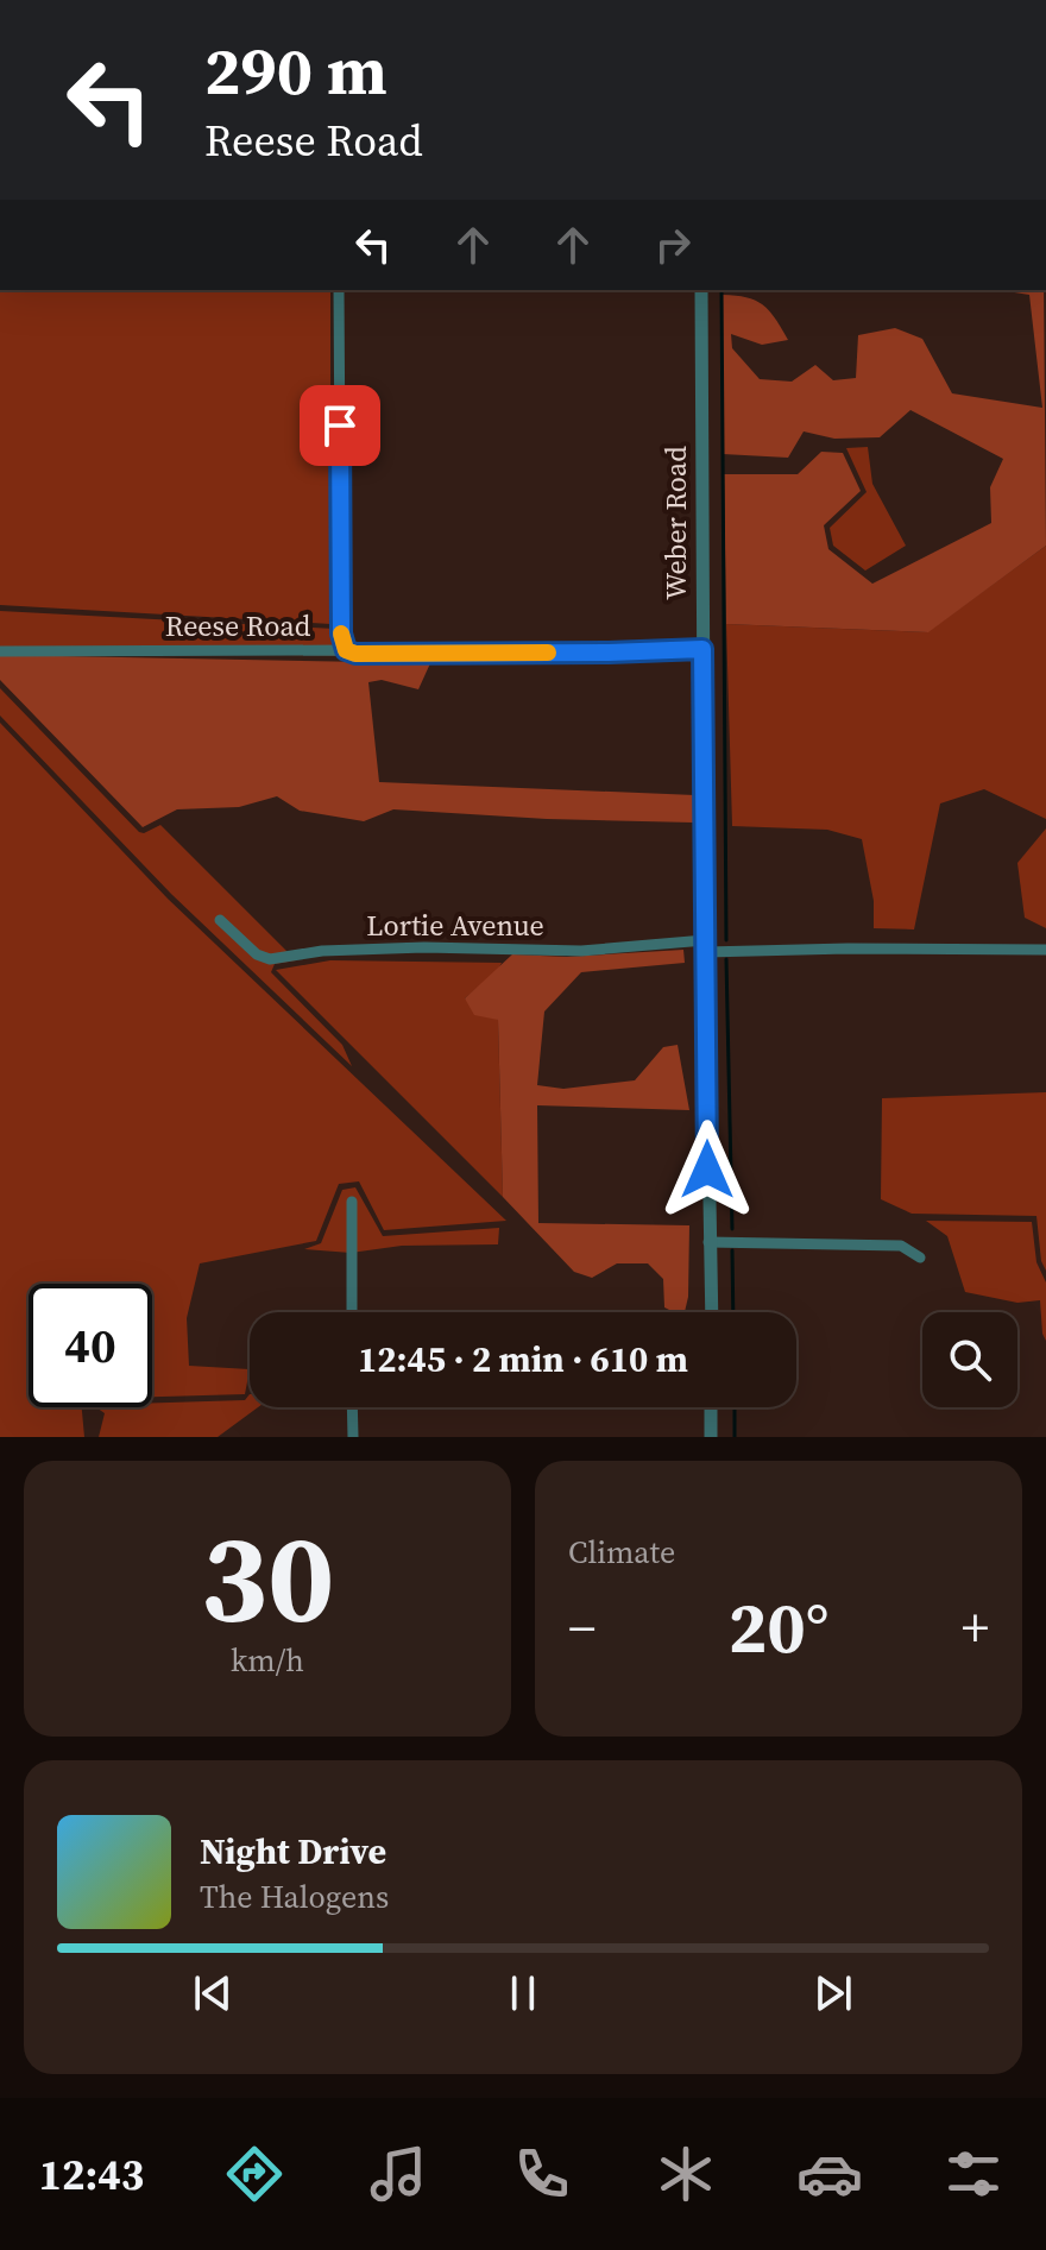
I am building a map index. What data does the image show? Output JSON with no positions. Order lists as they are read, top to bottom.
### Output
{
  "streets": {
    "street": ["Weber Road", "Reese Road", "Lortie Avenue"]
  },
  "crossings": [
    ["Weber Road", "Reese Road"],
    ["Weber Road", "Lortie Avenue"]
  ],
  "page": {
    "turn": ["290 m", "Reese Road"],
    "limit": "40",
    "trip": "12:45 · 2 min · 610 m",
    "tile": [
      ["30", "km/h"],
      "Climate"
    ],
    "heat": ["−", "20°", "+"],
    "song": ["Night Drive", "The Halogens"],
    "tabs": "12:43"
  }
}
